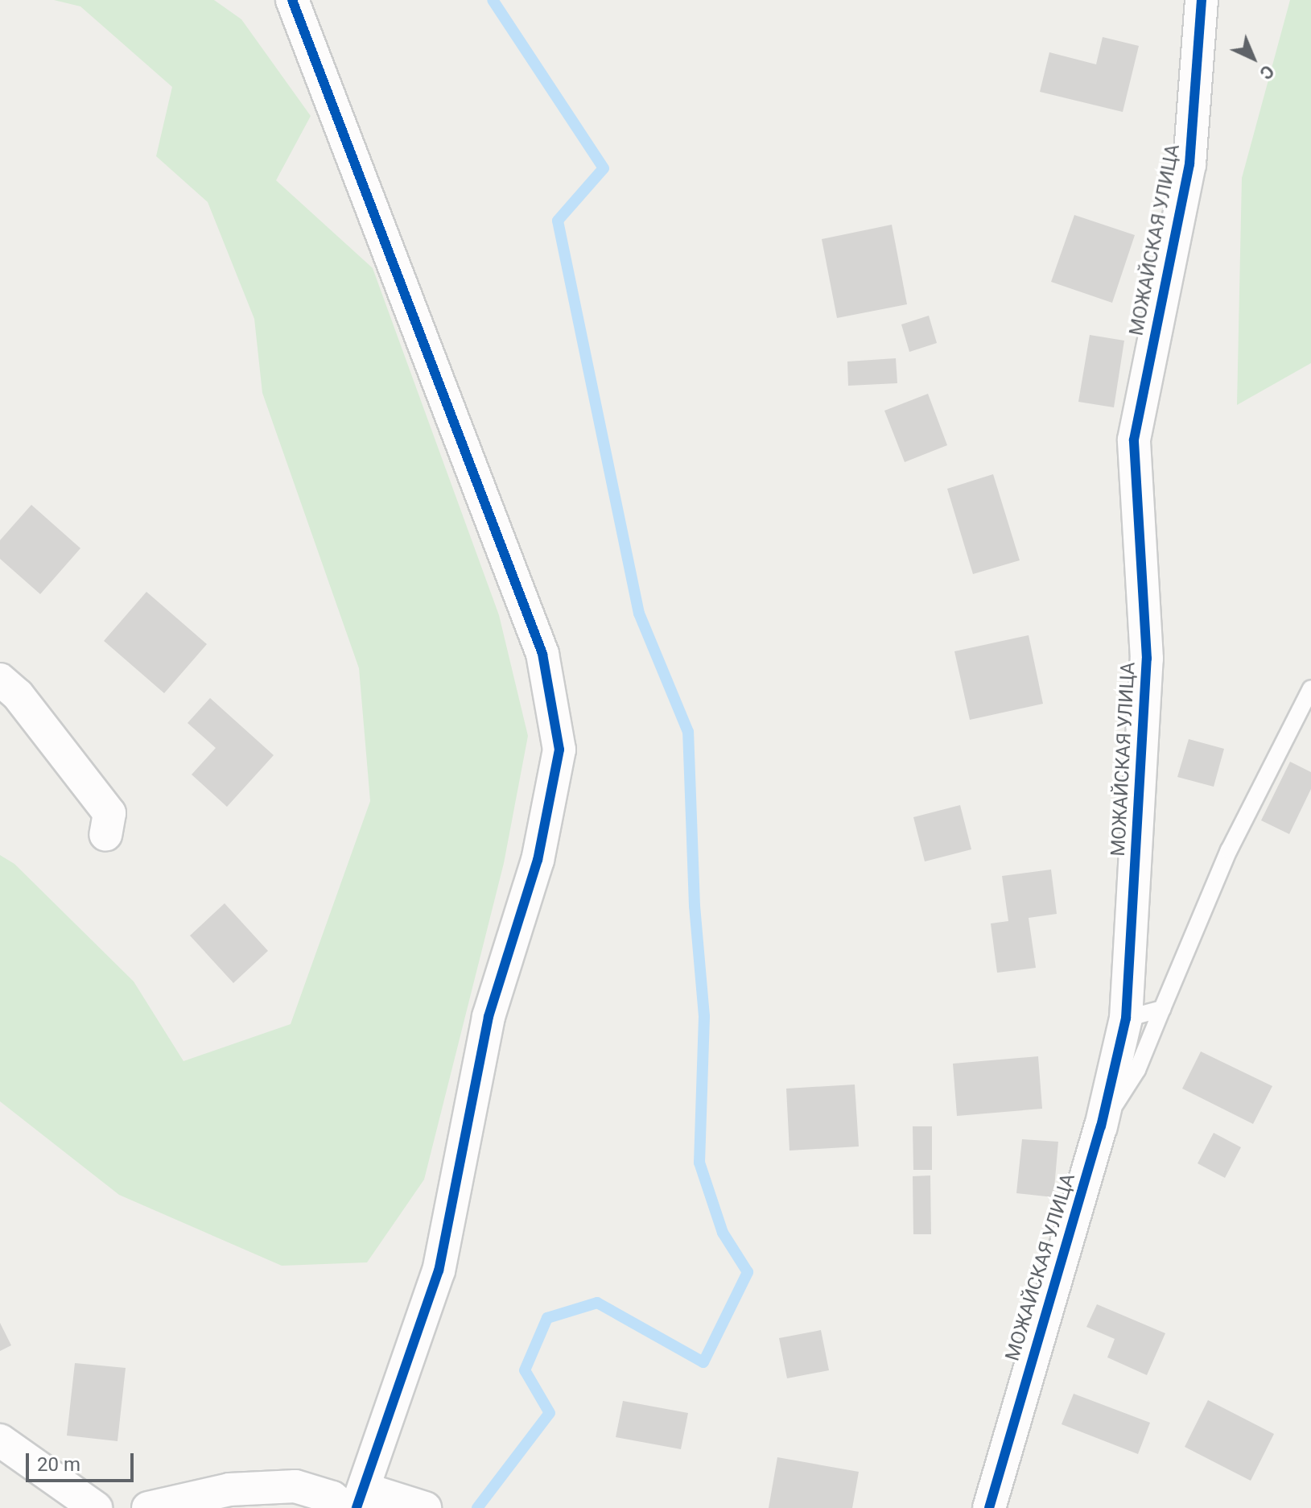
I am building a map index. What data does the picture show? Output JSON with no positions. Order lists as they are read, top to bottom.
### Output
{
  "streets": {
    "street": ["МОЖАЙСКАЯ УЛИЦА"]
  },
  "scale_bar": "20 m",
  "north": "bottom right"
}
